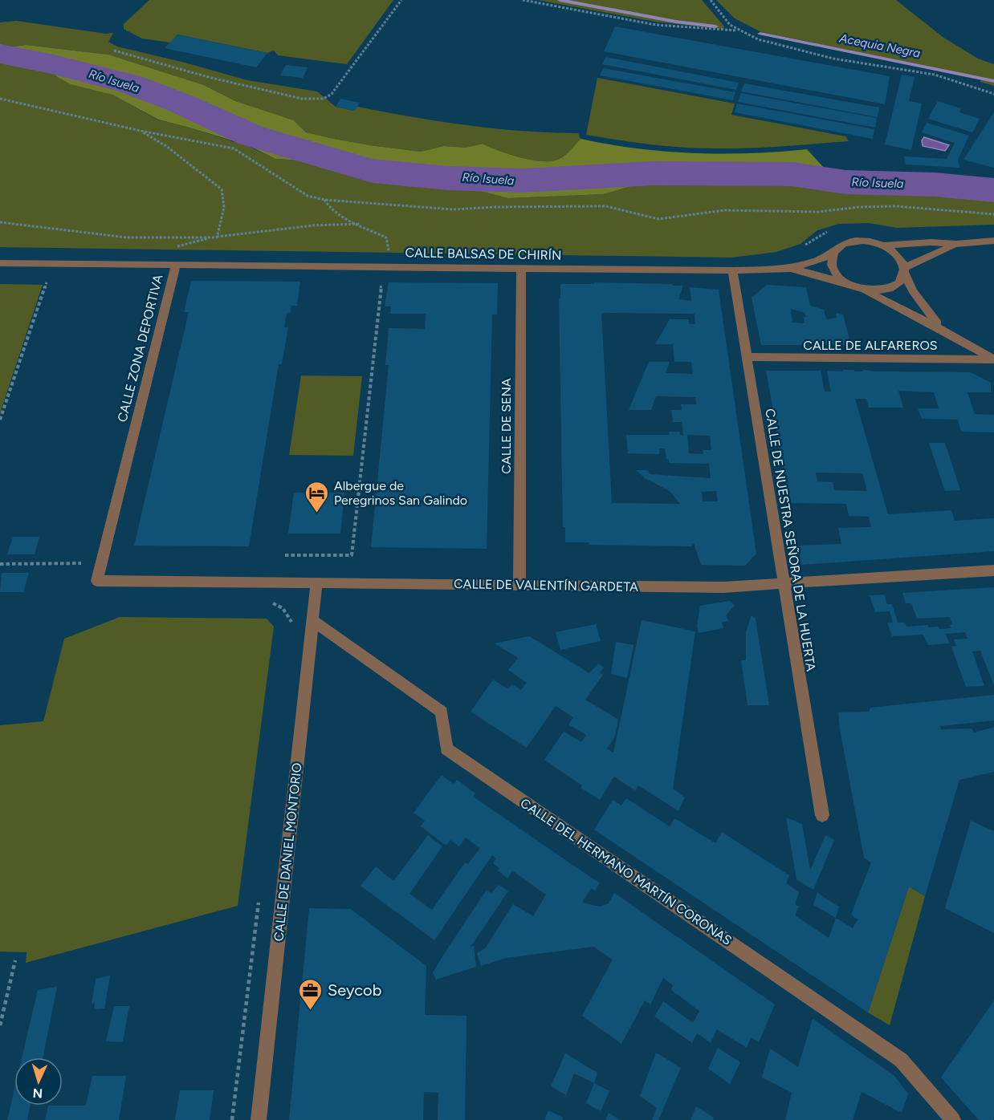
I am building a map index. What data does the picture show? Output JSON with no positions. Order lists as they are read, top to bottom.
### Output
{
  "streets": {
    "street": [
      "CALLE BALSAS DE CHIRÍN",
      "CALLE DE ALFAREROS",
      "CALLE ZONA DEPORTIVA",
      "CALLE DE SENA",
      "CALLE DE NUESTRA SEÑORA DE LA HUERTA",
      "CALLE DE VALENTÍN GARDETA",
      "CALLE DE DANIEL MONTORIO",
      "CALLE DEL HERMANO MARTÍN CORONAS"
    ]
  },
  "crossings": [
    ["CALLE BALSAS DE CHIRÍN", "CALLE ZONA DEPORTIVA"],
    ["CALLE BALSAS DE CHIRÍN", "CALLE DE SENA"],
    ["CALLE BALSAS DE CHIRÍN", "CALLE DE NUESTRA SEÑORA DE LA HUERTA"],
    ["CALLE DE ALFAREROS", "CALLE DE NUESTRA SEÑORA DE LA HUERTA"],
    ["CALLE ZONA DEPORTIVA", "CALLE DE VALENTÍN GARDETA"],
    ["CALLE DE SENA", "CALLE DE VALENTÍN GARDETA"],
    ["CALLE DE NUESTRA SEÑORA DE LA HUERTA", "CALLE DE VALENTÍN GARDETA"],
    ["CALLE DE VALENTÍN GARDETA", "CALLE DE DANIEL MONTORIO"],
    ["CALLE DE DANIEL MONTORIO", "CALLE DEL HERMANO MARTÍN CORONAS"]
  ],
  "water": ["Acequia Negra", "Río Isuela"],
  "places": {
    "hotel": ["Albergue de Peregrinos San Galindo"],
    "office": ["Seycob"]
  },
  "north": "bottom"
}
